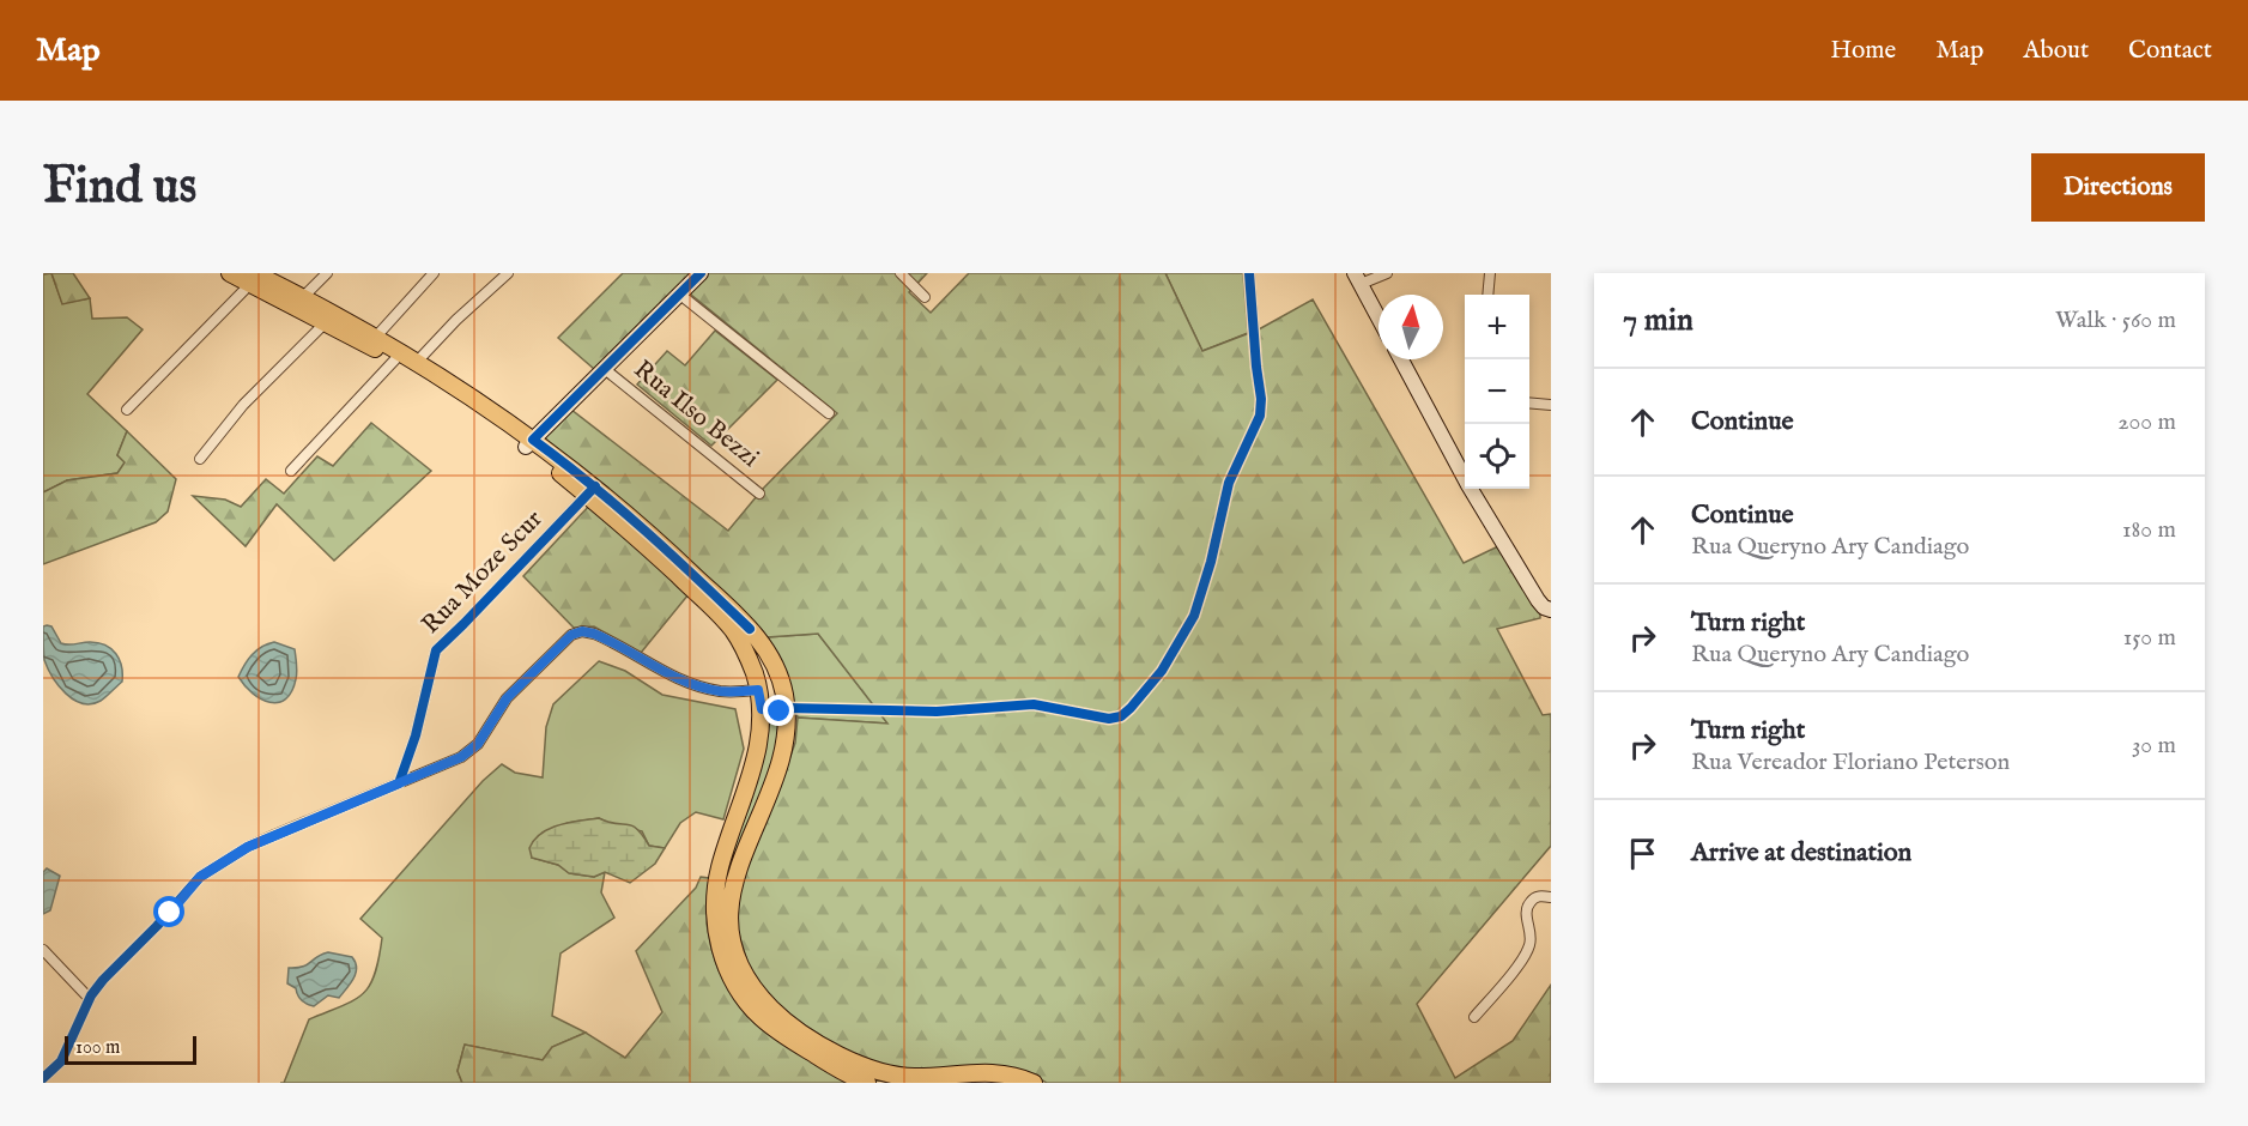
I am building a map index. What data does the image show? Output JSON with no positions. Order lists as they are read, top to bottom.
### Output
{
  "streets": {
    "street": ["Rua Ilso Bezzi", "Rua Moze Scur"]
  },
  "scale_bar": "100 m",
  "north": "top",
  "page": {
    "header": "Map",
    "nav": [
      "Home",
      "Map",
      "About",
      "Contact"
    ],
    "buttons": "Directions",
    "title": "Find us",
    "heading": ["7 min", "Walk · 560 m"],
    "map_buttons": ["+", "−"],
    "list": [
      ["Continue", "200 m"],
      ["Continue", "Rua Queryno Ary Candiago", "180 m"],
      ["Turn right", "Rua Queryno Ary Candiago", "150 m"],
      ["Turn right", "Rua Vereador Floriano Peterson", "30 m"],
      "Arrive at destination"
    ],
    "scale": "100 m"
  }
}
